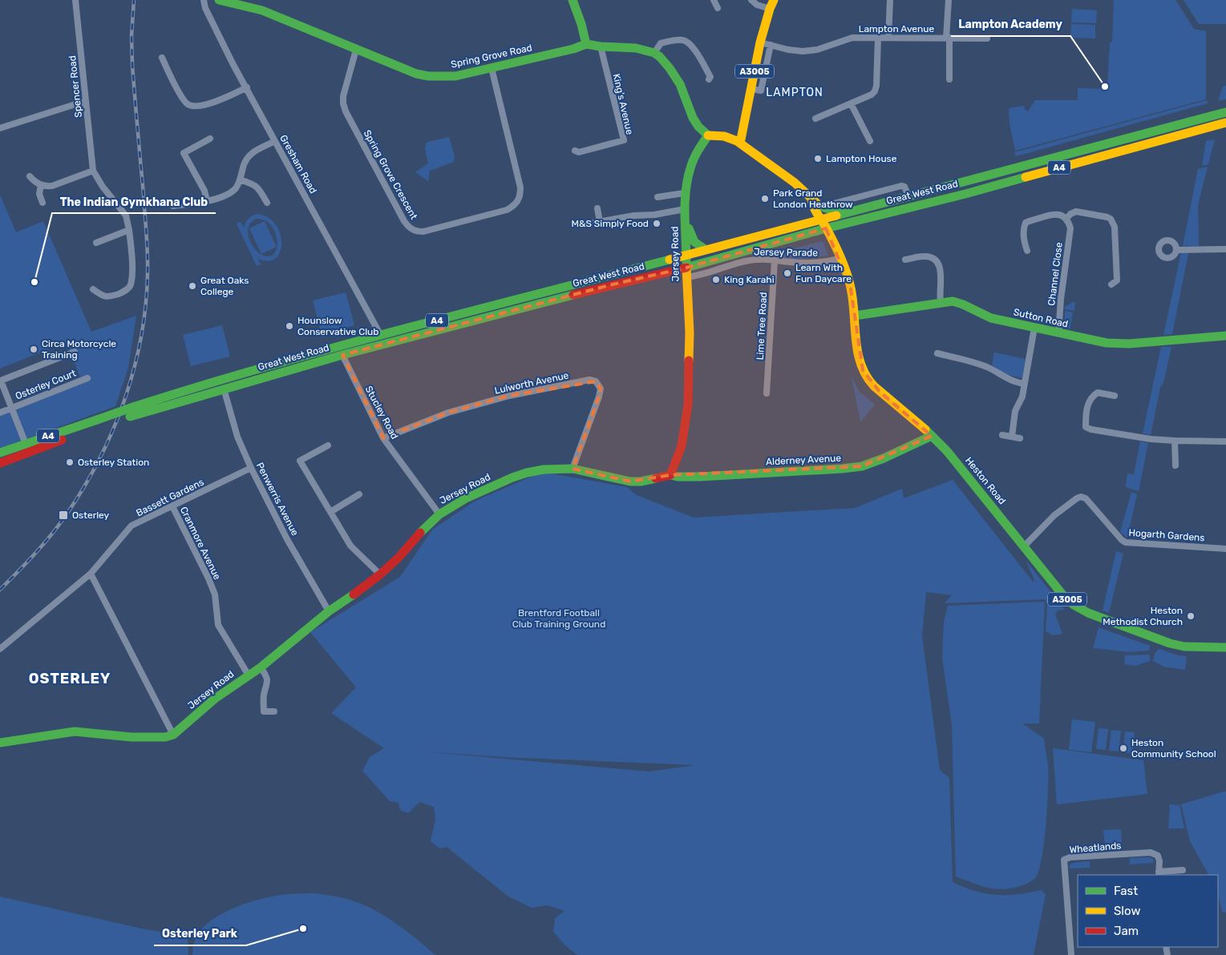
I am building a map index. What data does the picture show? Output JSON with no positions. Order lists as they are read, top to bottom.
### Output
{
  "streets": {
    "main road": [
      "Spring Grove Road",
      "A3005",
      "A4",
      "Great West Road",
      "Jersey Road",
      "Sutton Road",
      "Alderney Avenue",
      "Heston Road"
    ],
    "street": [
      "Lampton Avenue",
      "Spencer Road",
      "King's Avenue",
      "Gresham Road",
      "Spring Grove Crescent",
      "Jersey Parade",
      "Channel Close",
      "Lime Tree Road",
      "Lulworth Avenue",
      "Osterley Court",
      "Stucley Road",
      "Bassett Gardens",
      "Penwerris Avenue",
      "Hogarth Gardens",
      "Cranmore Avenue",
      "Wheatlands"
    ]
  },
  "crossings": [
    ["Lampton Avenue", "A3005"],
    ["Spring Grove Road", "King's Avenue"],
    ["Spring Grove Road", "Spring Grove Crescent"],
    ["A3005", "Great West Road"],
    ["A3005", "Jersey Road"],
    ["A3005", "Heston Road"],
    ["Gresham Road", "Great West Road"],
    ["Great West Road", "Jersey Parade"],
    ["Great West Road", "Jersey Road"],
    ["Great West Road", "Osterley Court"],
    ["Great West Road", "Stucley Road"],
    ["Great West Road", "Heston Road"],
    ["Great West Road", "Penwerris Avenue"],
    ["Jersey Parade", "Lime Tree Road"],
    ["Jersey Parade", "Heston Road"],
    ["Jersey Road", "Lulworth Avenue"],
    ["Jersey Road", "Stucley Road"],
    ["Jersey Road", "Alderney Avenue"],
    ["Jersey Road", "Penwerris Avenue"],
    ["Jersey Road", "Cranmore Avenue"],
    ["Channel Close", "Sutton Road"],
    ["Sutton Road", "Heston Road"],
    ["Lulworth Avenue", "Stucley Road"],
    ["Alderney Avenue", "Heston Road"],
    ["Heston Road", "Hogarth Gardens"],
    ["Bassett Gardens", "Penwerris Avenue"],
    ["Bassett Gardens", "Cranmore Avenue"]
  ],
  "districts": ["LAMPTON", "OSTERLEY"],
  "parks": ["Brentford Football Club Training Ground"],
  "places": {
    "other": [
      "Lampton Academy",
      "Lampton House",
      "Park Grand London Heathrow",
      "M&S Simply Food",
      "Learn With Fun Daycare",
      "King Karahi",
      "The Indian Gymkhana Club",
      "Great Oaks College",
      "Hounslow Conservative Club",
      "Circa Motorcycle Training",
      "Osterley Station",
      "Heston Methodist Church",
      "Heston Community School",
      "Osterley Park"
    ],
    "transit": ["Osterley"]
  },
  "legend": ["Fast", "Slow", "Jam"]
}
